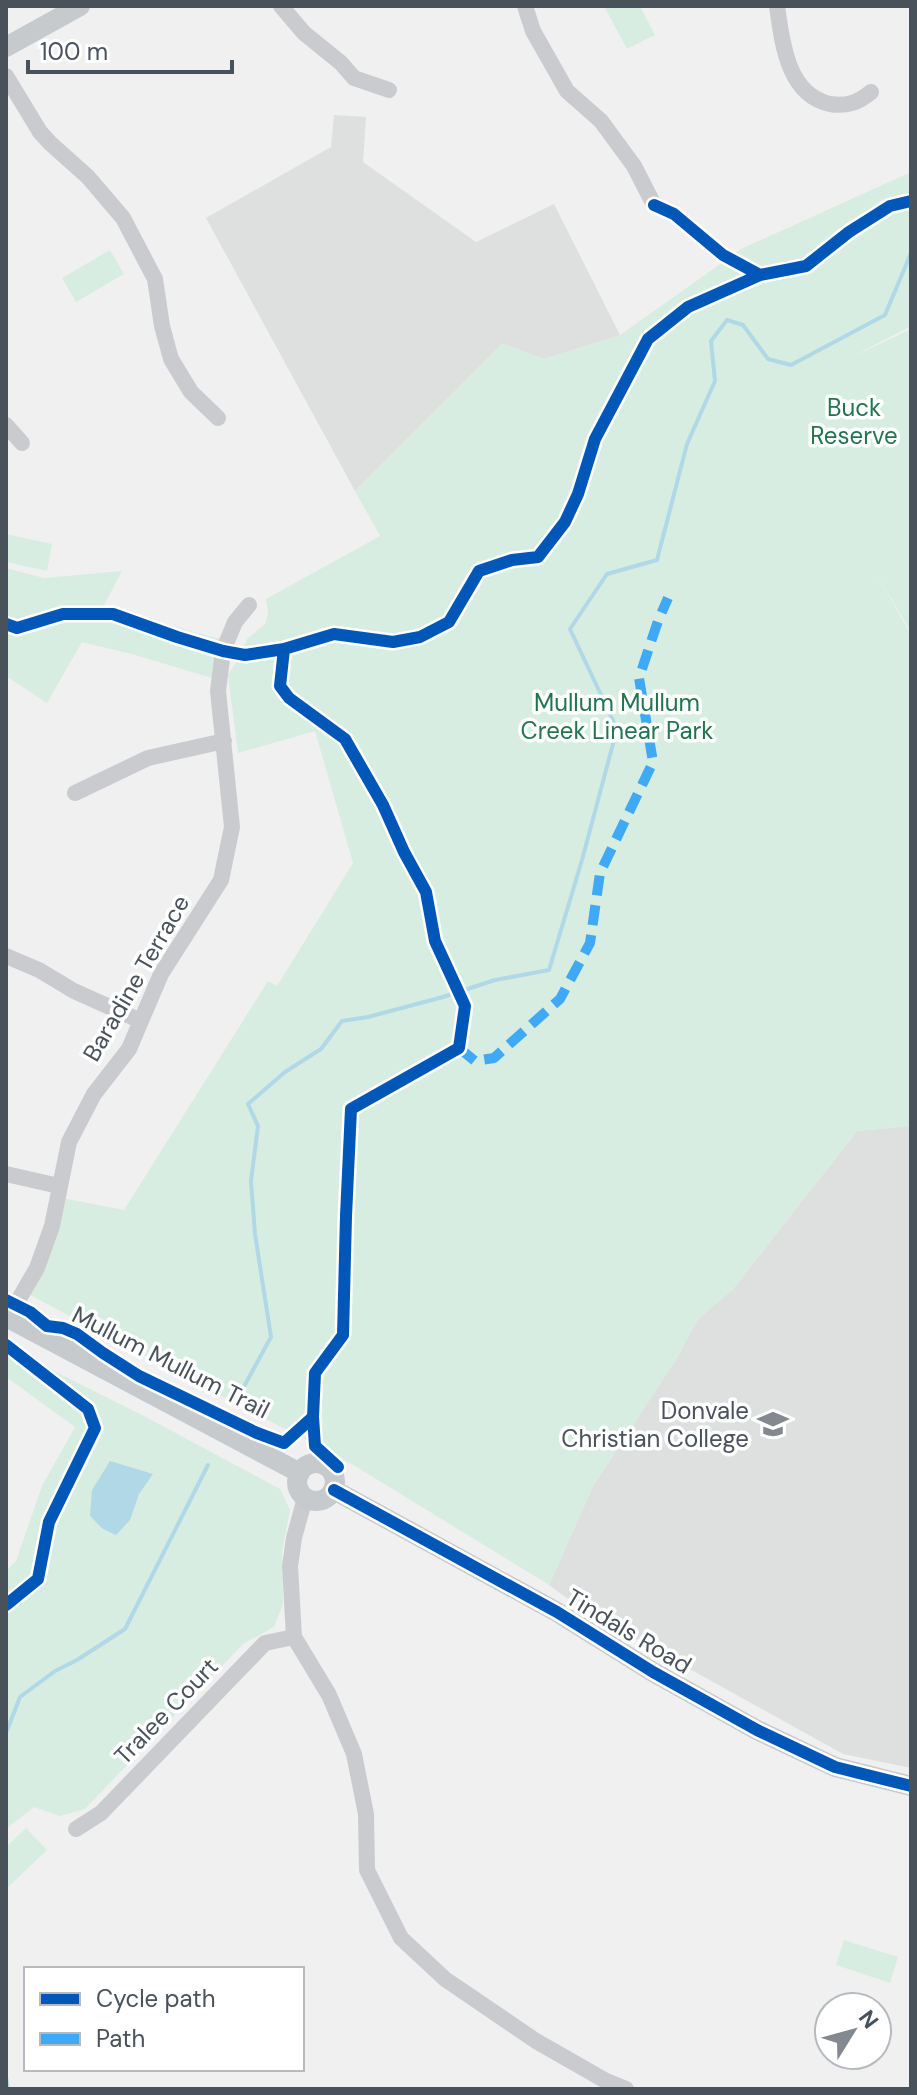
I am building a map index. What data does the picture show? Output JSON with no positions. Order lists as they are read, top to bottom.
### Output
{
  "streets": {
    "main road": ["Tindals Road"],
    "street": ["Baradine Terrace", "Tralee Court"],
    "cycle path": ["Mullum Mullum Trail"]
  },
  "parks": ["Buck Reserve", "Mullum Mullum Creek Linear Park"],
  "places": {
    "school or university": ["Donvale Christian College"]
  },
  "legend": ["Cycle path", "Path"],
  "scale_bar": "100 m",
  "north": "top right"
}
